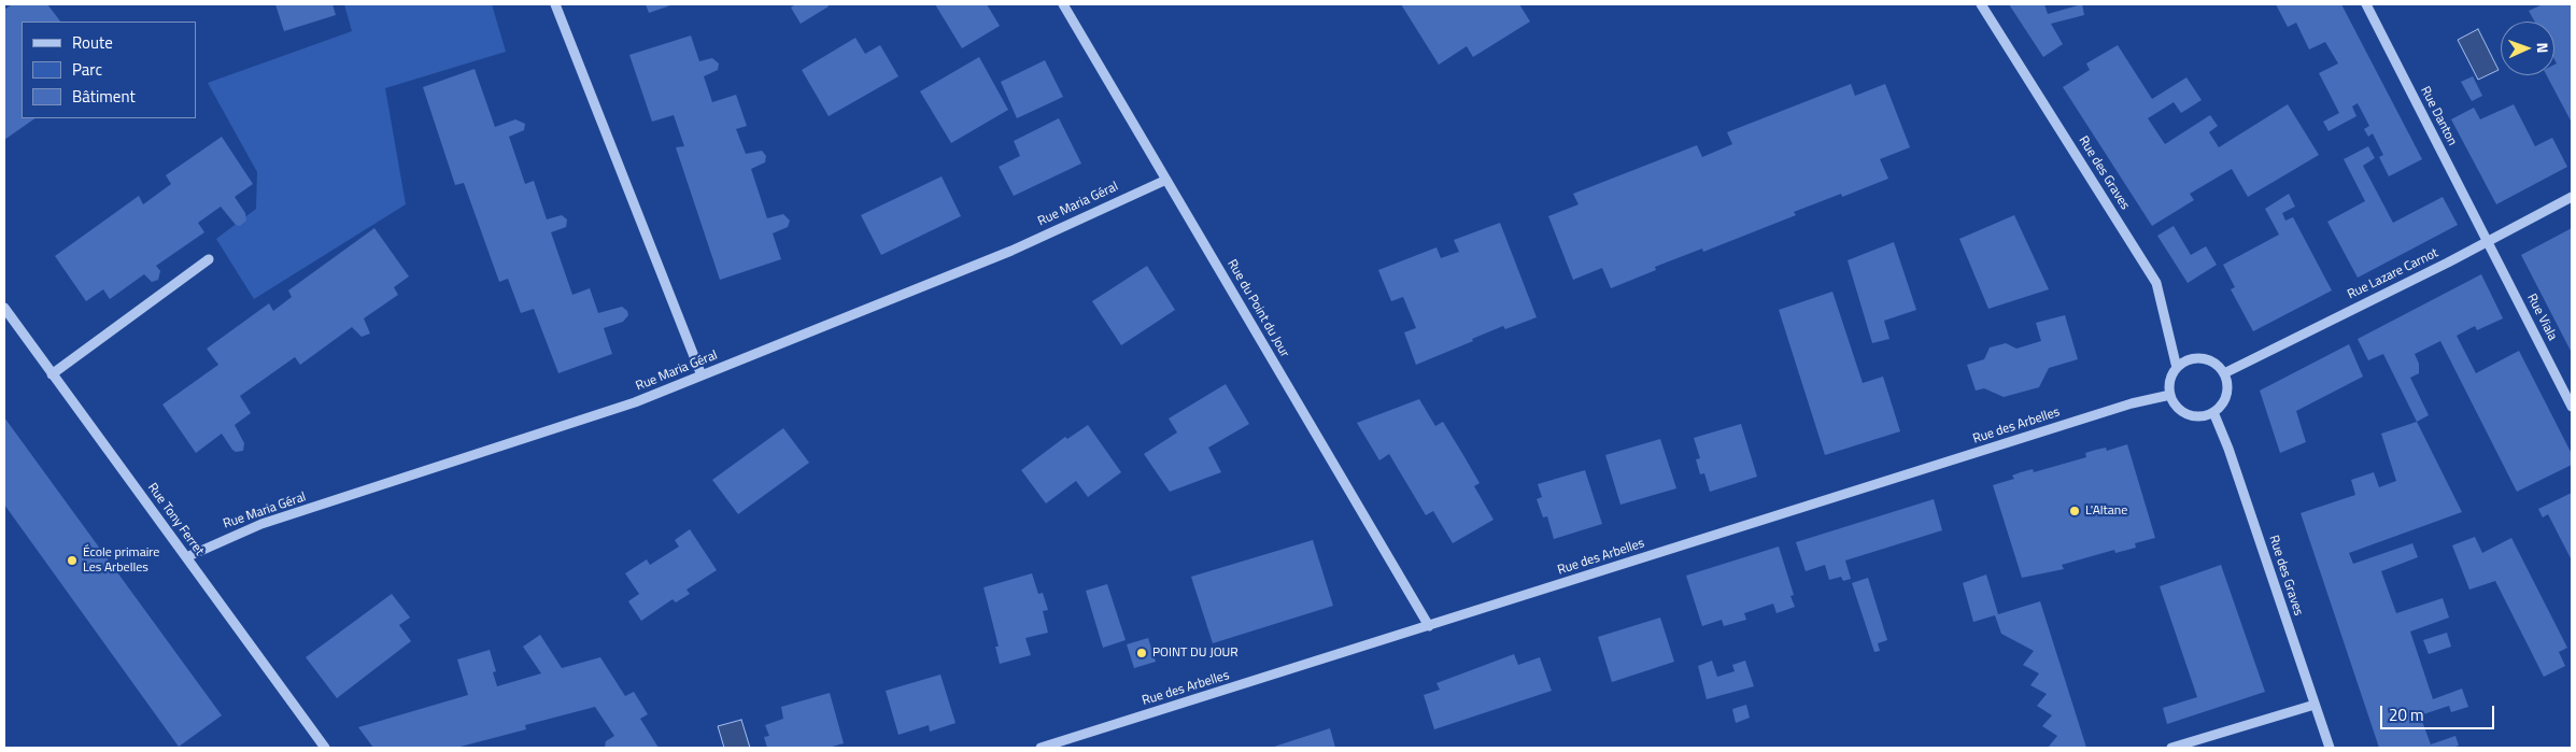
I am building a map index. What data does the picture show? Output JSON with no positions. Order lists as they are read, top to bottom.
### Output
{
  "streets": {
    "street": [
      "Rue Danton",
      "Rue des Graves",
      "Rue Maria Géral",
      "Rue Lazare Carnot",
      "Rue du Point du Jour",
      "Rue Viala",
      "Rue des Arbelles",
      "Rue Tony Ferret"
    ]
  },
  "crossings": [
    ["Rue Danton", "Rue Lazare Carnot"],
    ["Rue Danton", "Rue Viala"],
    ["Rue des Graves", "Rue Lazare Carnot"],
    ["Rue des Graves", "Rue des Arbelles"],
    ["Rue Maria Géral", "Rue du Point du Jour"],
    ["Rue Maria Géral", "Rue Tony Ferret"],
    ["Rue Lazare Carnot", "Rue Viala"],
    ["Rue Lazare Carnot", "Rue des Arbelles"],
    ["Rue du Point du Jour", "Rue des Arbelles"]
  ],
  "places": ["L'Altane", "École primaire Les Arbelles", "POINT DU JOUR"],
  "legend": ["Route", "Parc", "Bâtiment"],
  "scale_bar": "20 m",
  "north": "right"
}
